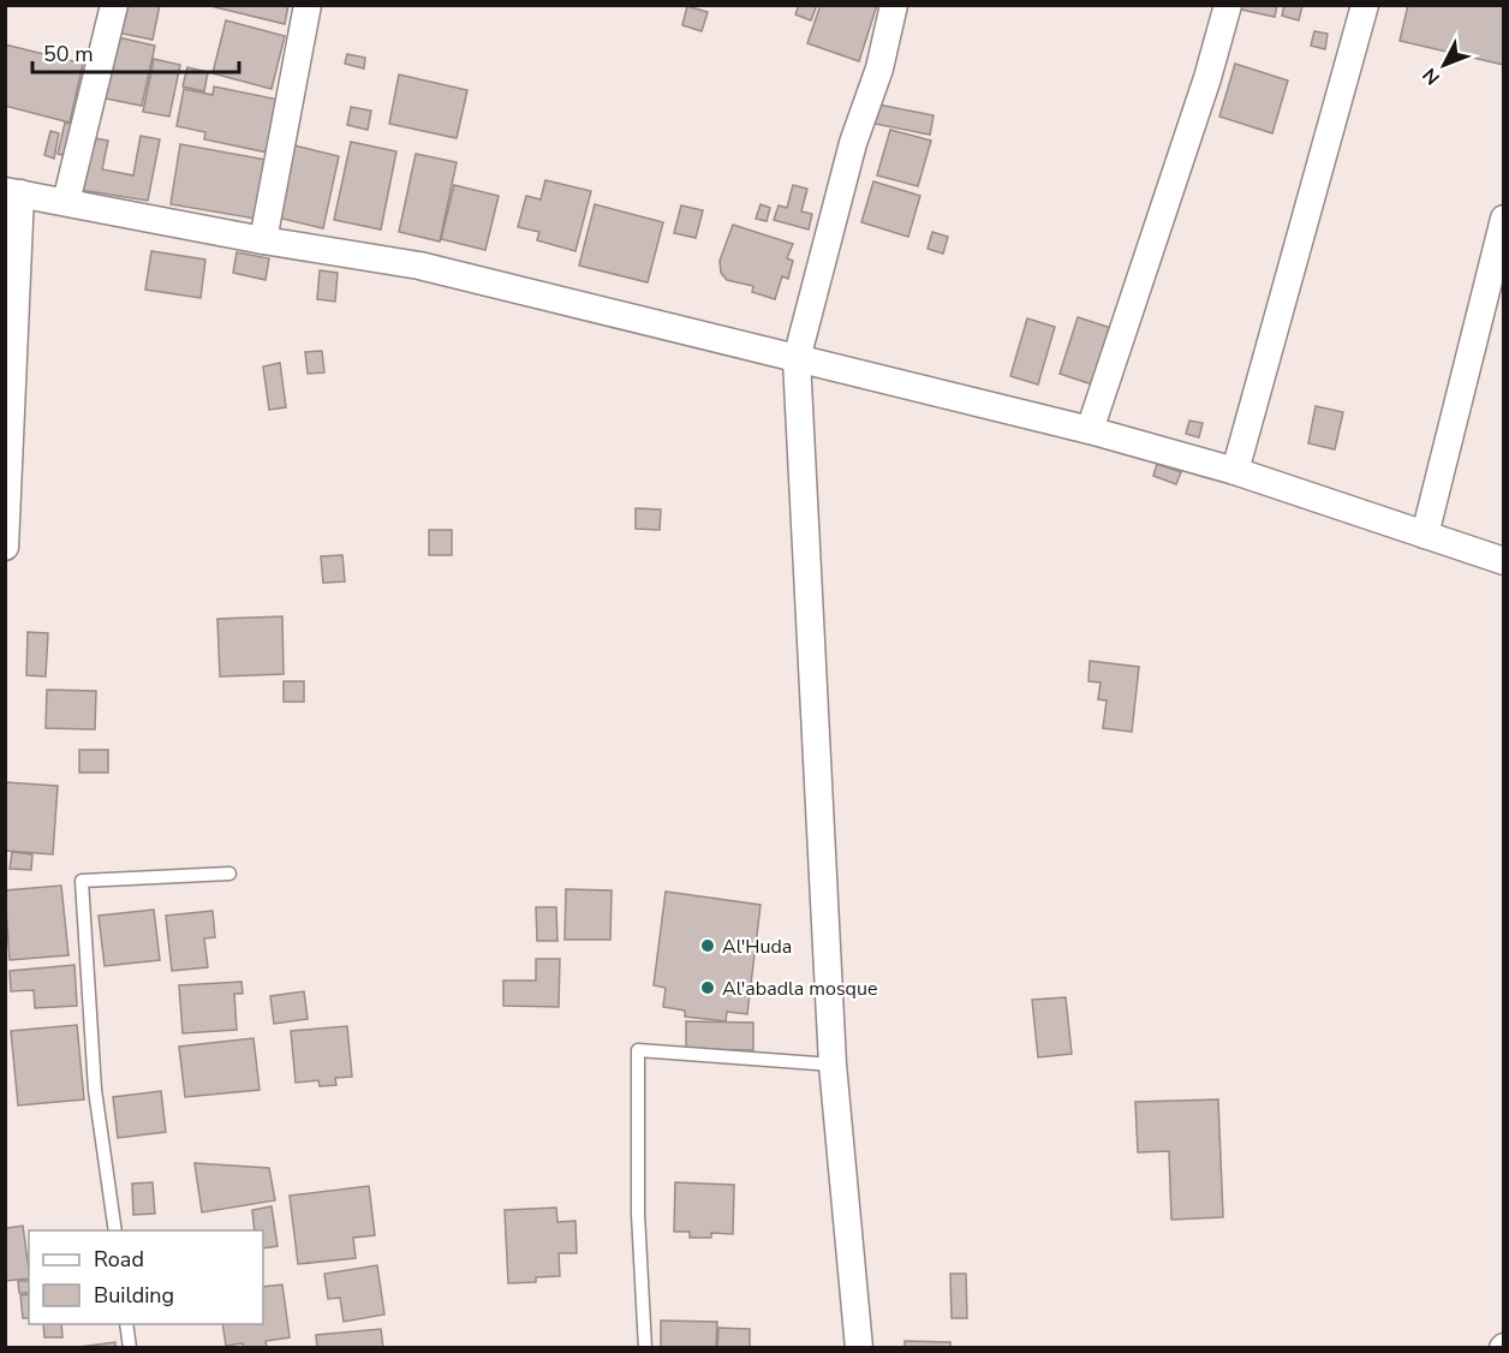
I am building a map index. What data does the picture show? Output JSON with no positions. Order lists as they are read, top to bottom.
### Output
{
  "places": ["Al'Huda", "Al'abadla mosque"],
  "legend": ["Road", "Building"],
  "scale_bar": "50 m",
  "north": "bottom left"
}
